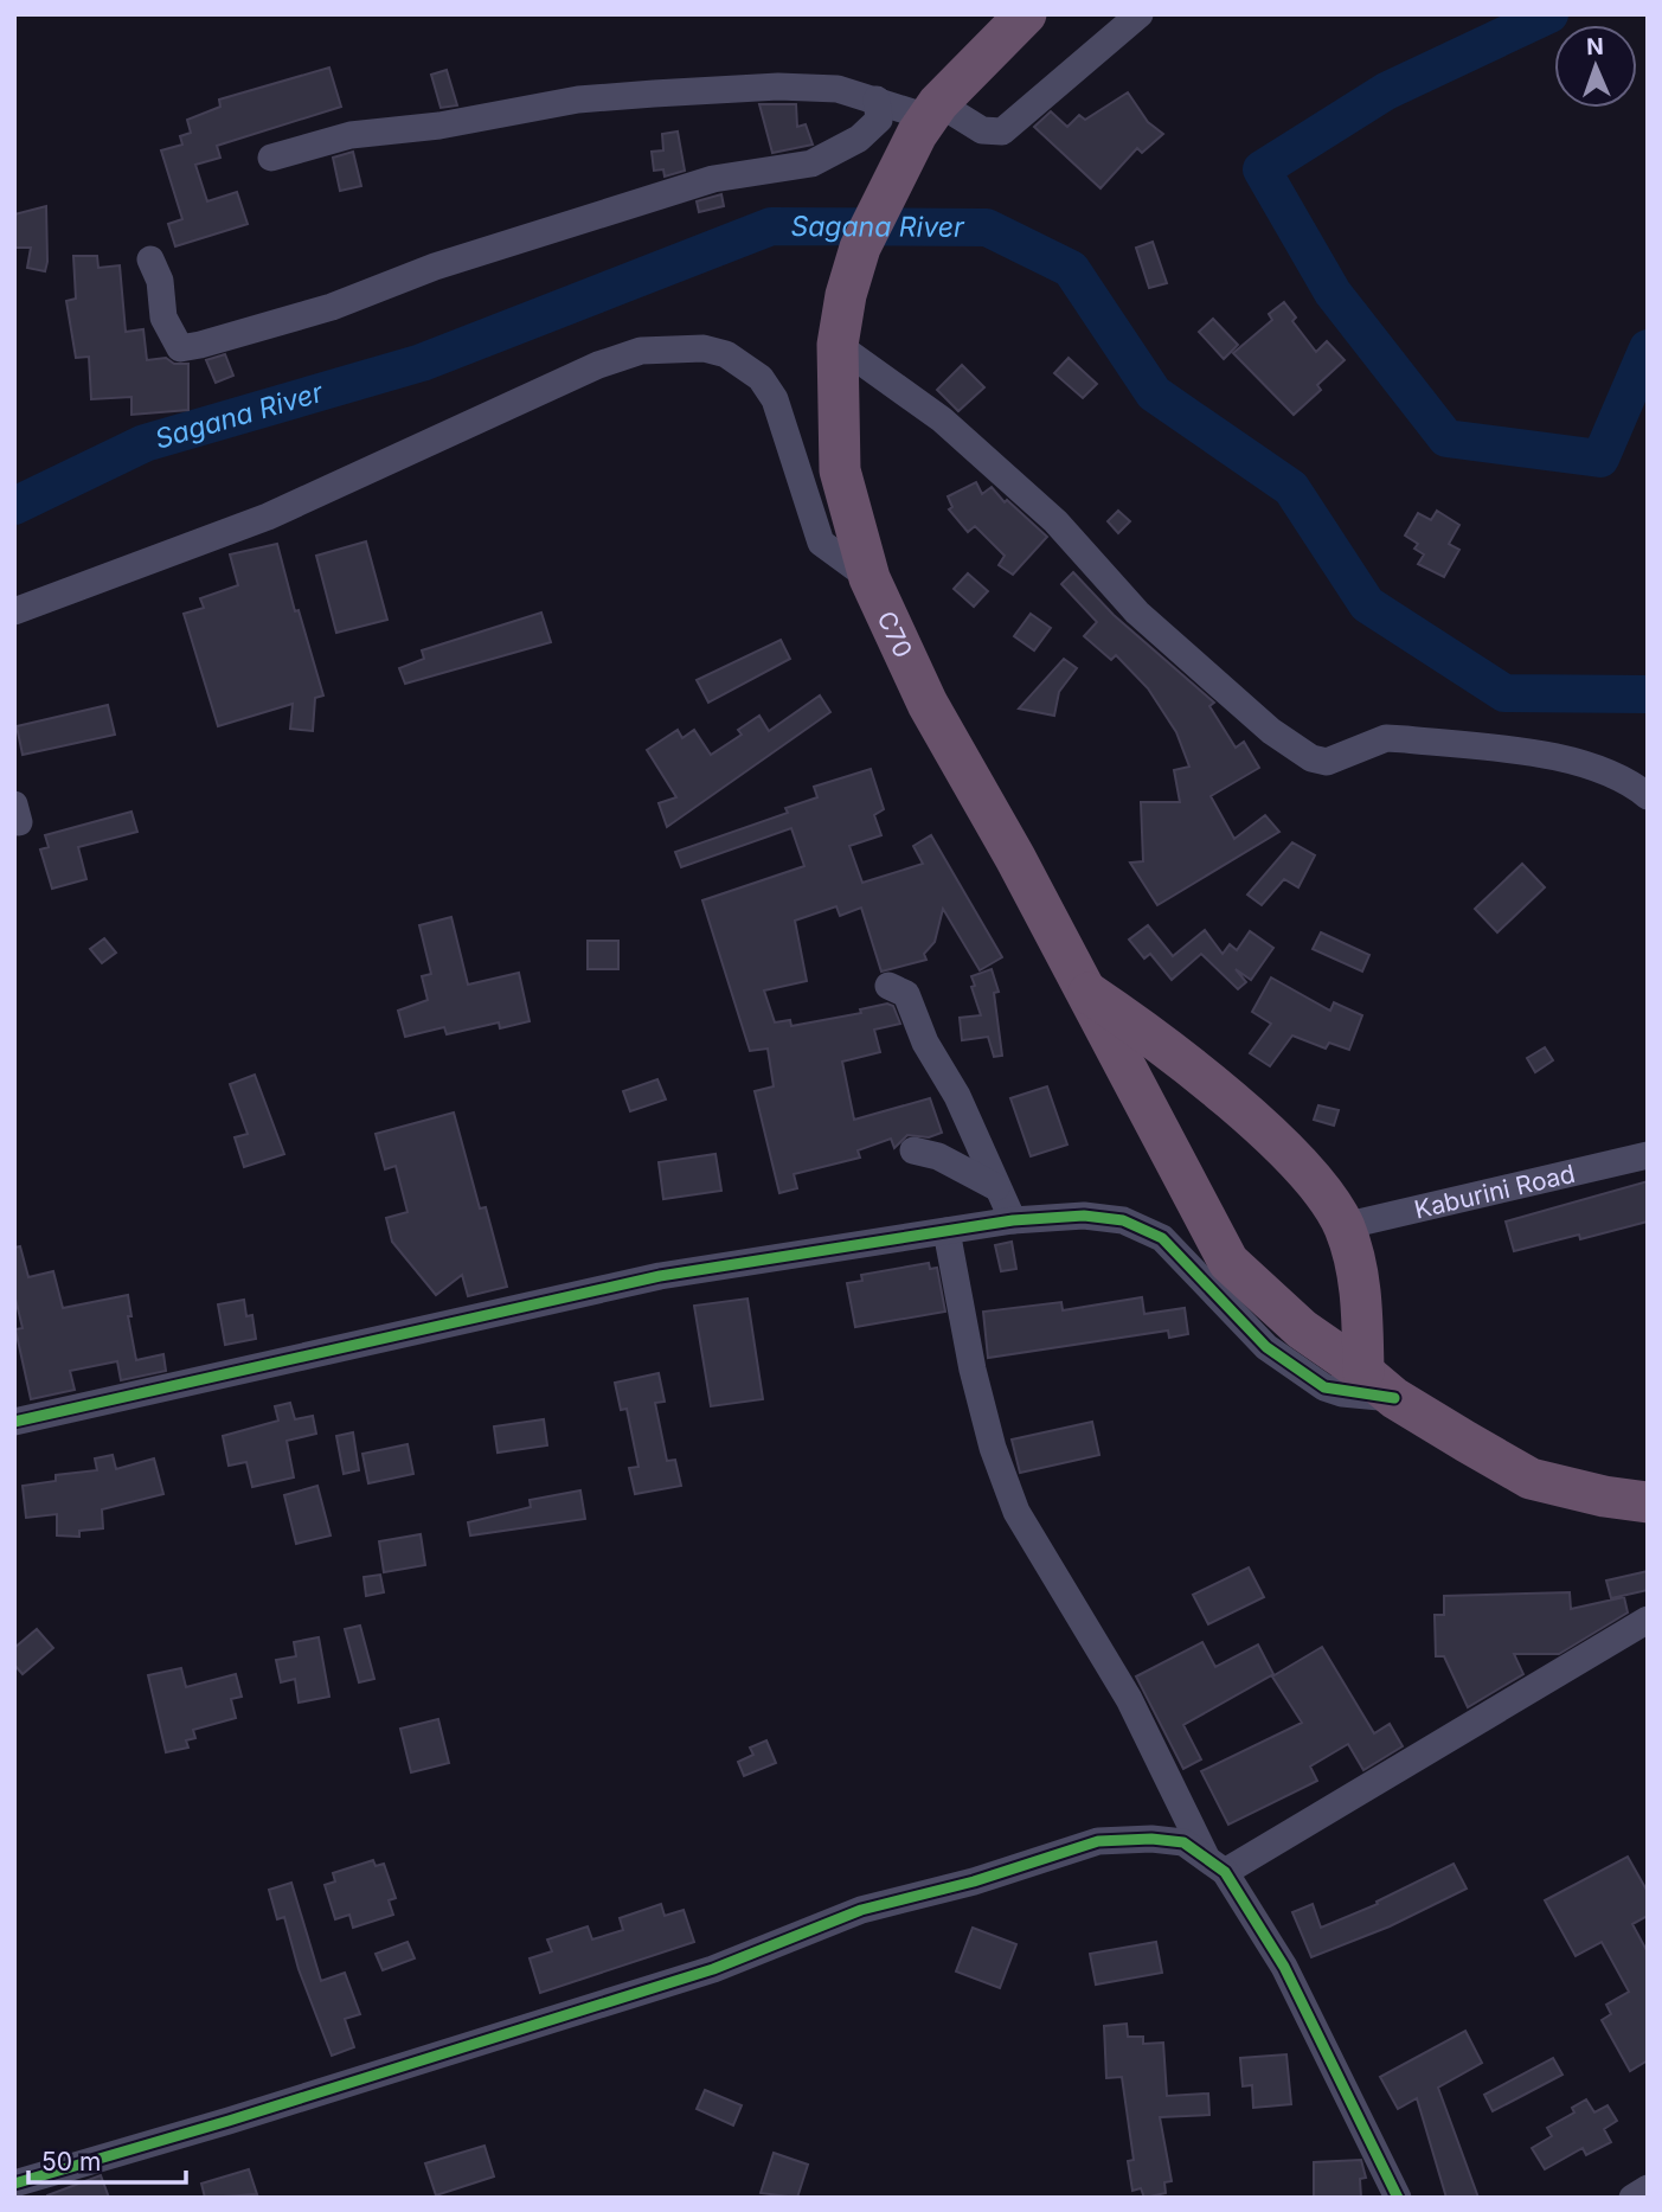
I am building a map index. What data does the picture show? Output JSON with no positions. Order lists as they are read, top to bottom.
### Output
{
  "streets": {
    "highway": ["C70"],
    "street": ["Kaburini Road"]
  },
  "water": ["Sagana River"],
  "scale_bar": "50 m",
  "north": "top"
}
